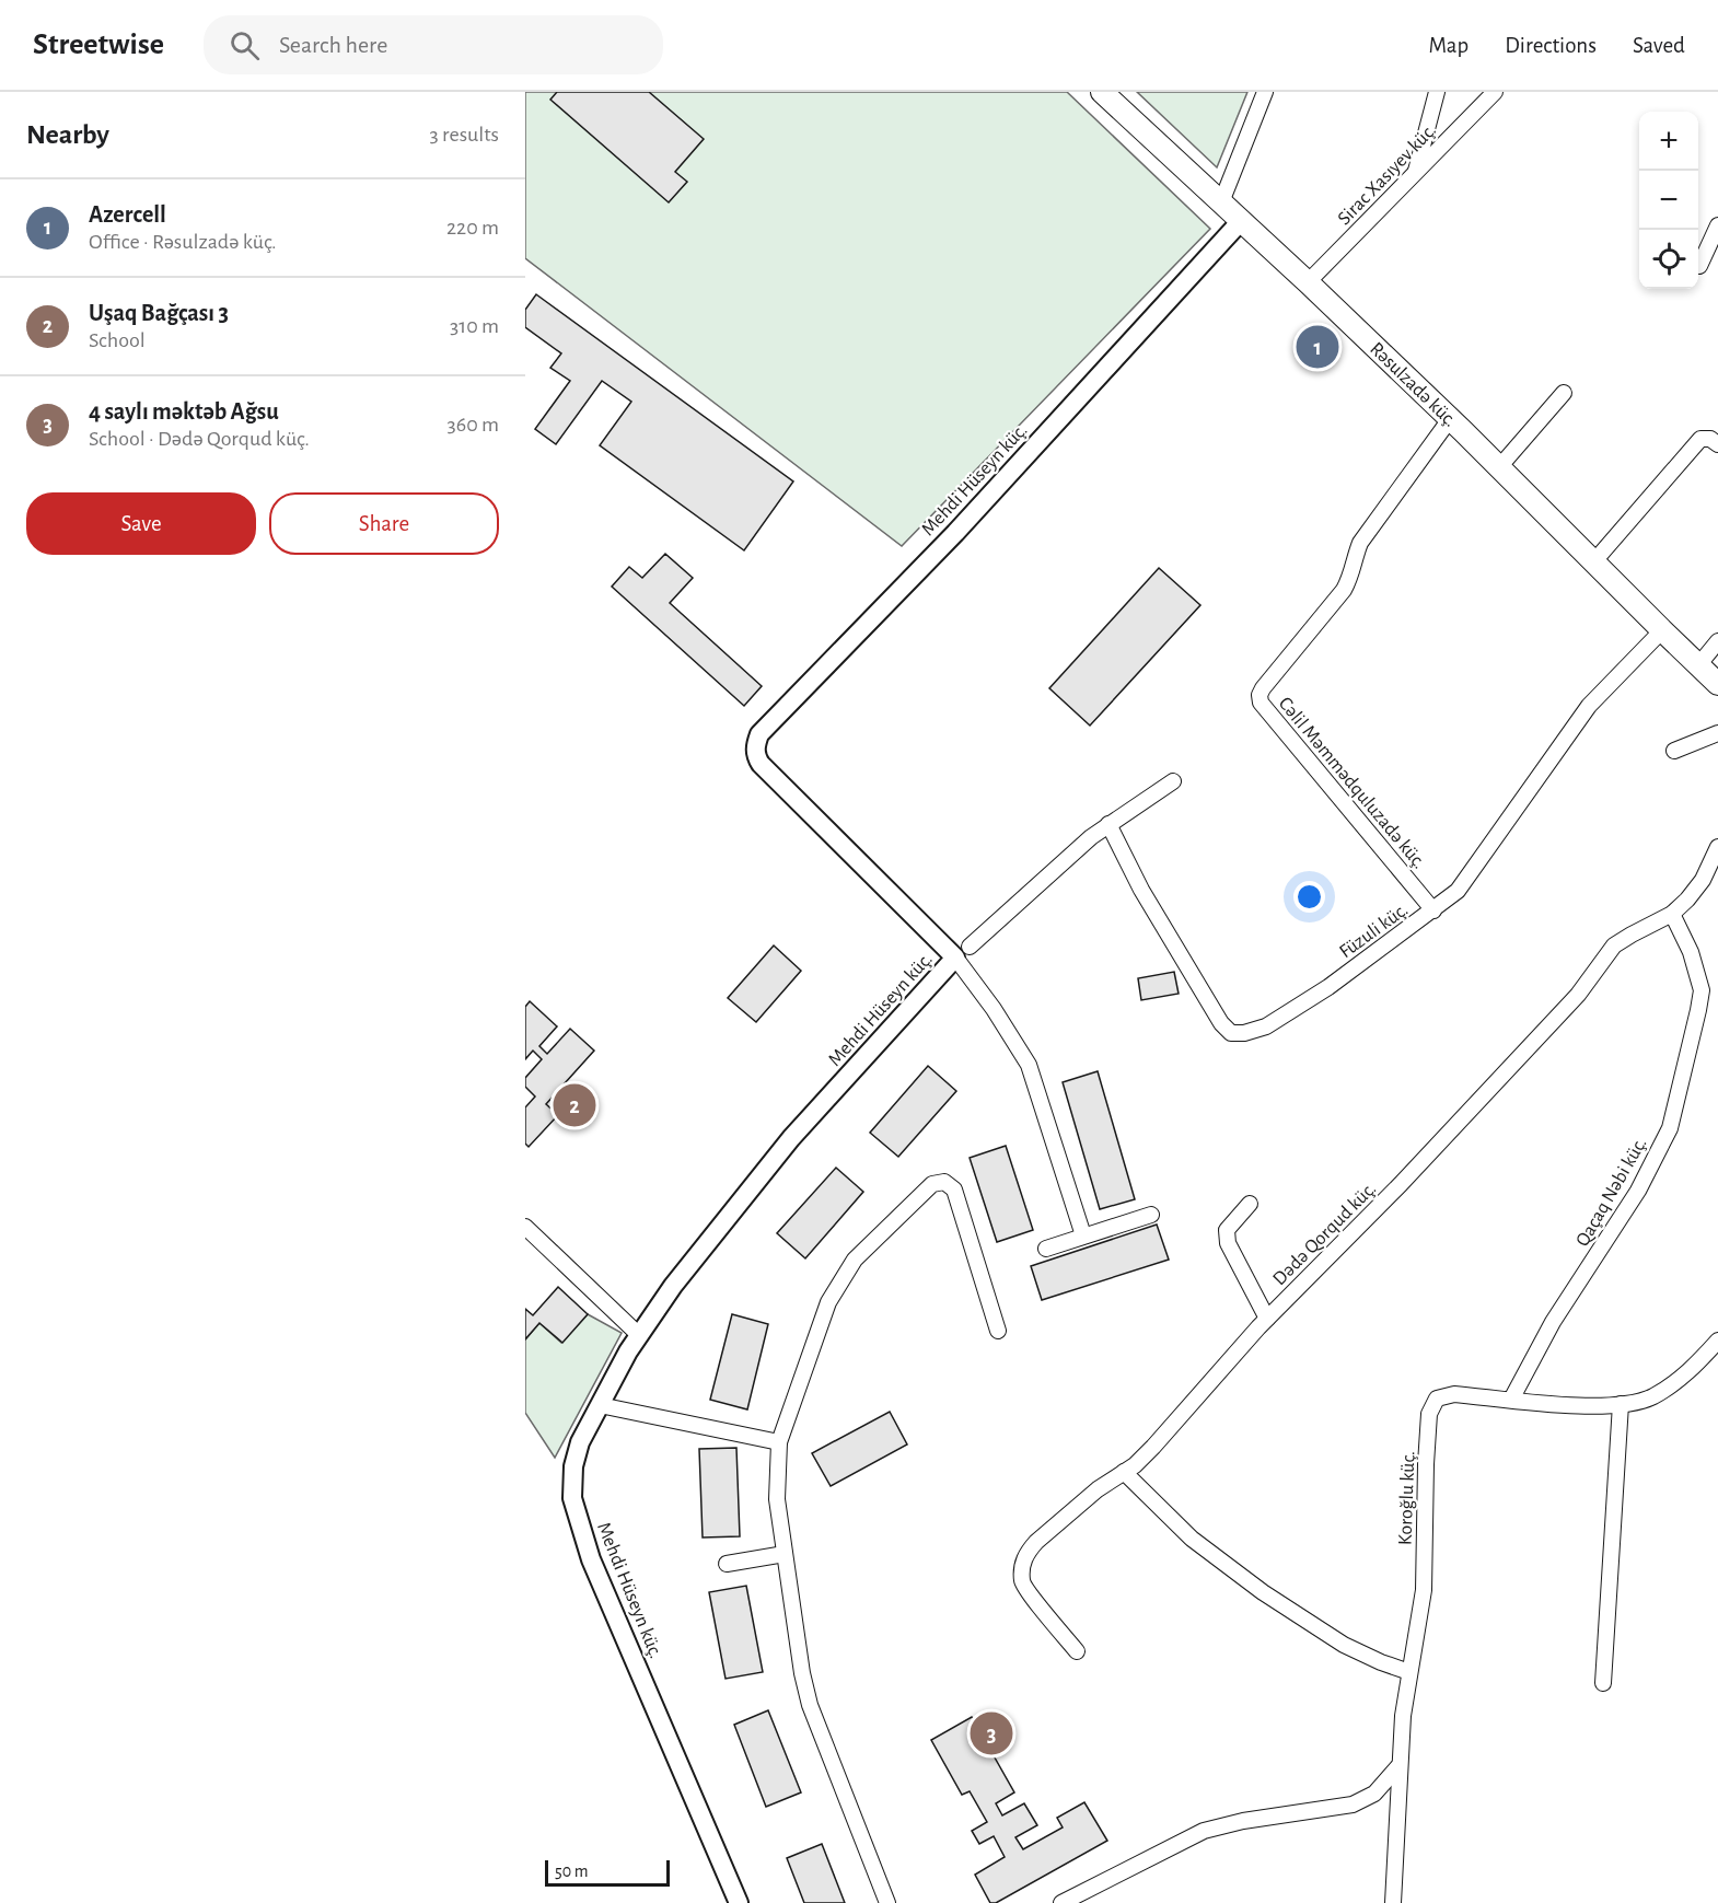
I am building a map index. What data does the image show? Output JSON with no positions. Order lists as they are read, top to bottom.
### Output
{
  "streets": {
    "main road": ["Rəsulzadə küç."],
    "street": [
      "Sirac Xasıyev küç.",
      "Mehdi Hüseyn küç.",
      "Cəlil Məmmədquluzadə küç.",
      "Füzuli küç.",
      "Qaçaq Nəbi küç.",
      "Dədə Qorqud küç.",
      "Koroğlu küç."
    ]
  },
  "crossings": [
    ["Sirac Xasıyev küç.", "Rəsulzadə küç."],
    ["Rəsulzadə küç.", "Mehdi Hüseyn küç."],
    ["Rəsulzadə küç.", "Cəlil Məmmədquluzadə küç."],
    ["Rəsulzadə küç.", "Füzuli küç."],
    ["Cəlil Məmmədquluzadə küç.", "Füzuli küç."],
    ["Qaçaq Nəbi küç.", "Dədə Qorqud küç."],
    ["Qaçaq Nəbi küç.", "Koroğlu küç."]
  ],
  "scale_bar": "50 m",
  "page": {
    "header": "Streetwise",
    "search": "Search here",
    "nav": ["Map", "Directions", "Saved"],
    "heading": ["Nearby", "3 results"],
    "map_buttons": ["+", "−"],
    "list": [
      {
        "mark": "1",
        "name": "Azercell",
        "note": "Office · Rəsulzadə küç.",
        "value": "220 m"
      },
      {
        "mark": "2",
        "name": "Uşaq Bağçası 3",
        "note": "School",
        "value": "310 m"
      },
      {
        "mark": "3",
        "name": "4 saylı məktəb Ağsu",
        "note": "School · Dədə Qorqud küç.",
        "value": "360 m"
      }
    ],
    "pins": ["1", "2", "3"],
    "buttons": ["Save", "Share"],
    "scale": "50 m"
  }
}
